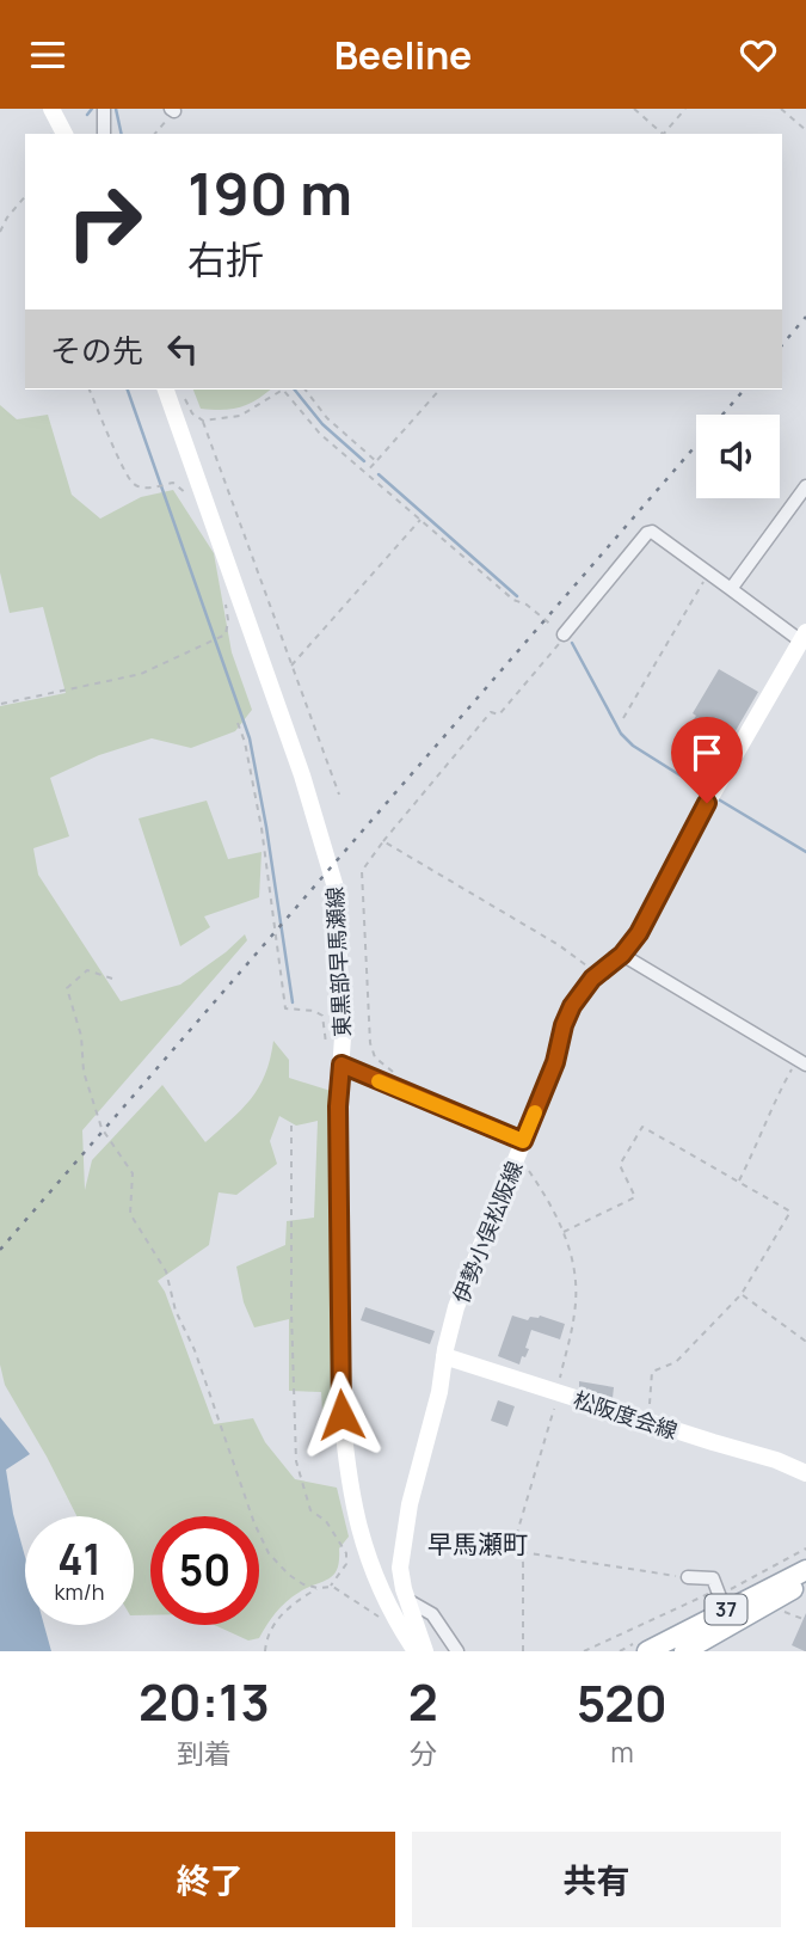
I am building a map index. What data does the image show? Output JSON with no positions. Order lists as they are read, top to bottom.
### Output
{
  "streets": {
    "main road": [
      "東黒部早馬瀬線",
      "伊勢小俣松阪線",
      "松阪度会線",
      "37"
    ]
  },
  "crossings": [
    ["伊勢小俣松阪線", "松阪度会線"]
  ],
  "districts": ["早馬瀬町"],
  "page": {
    "header": "Beeline",
    "turn": ["190 m", "右折"],
    "then": "その先",
    "speed": "41 km/h",
    "limit": "50",
    "eta": [
      "20:13",
      "到着",
      "2",
      "分",
      "520",
      "m"
    ],
    "buttons": ["終了", "共有"]
  }
}
